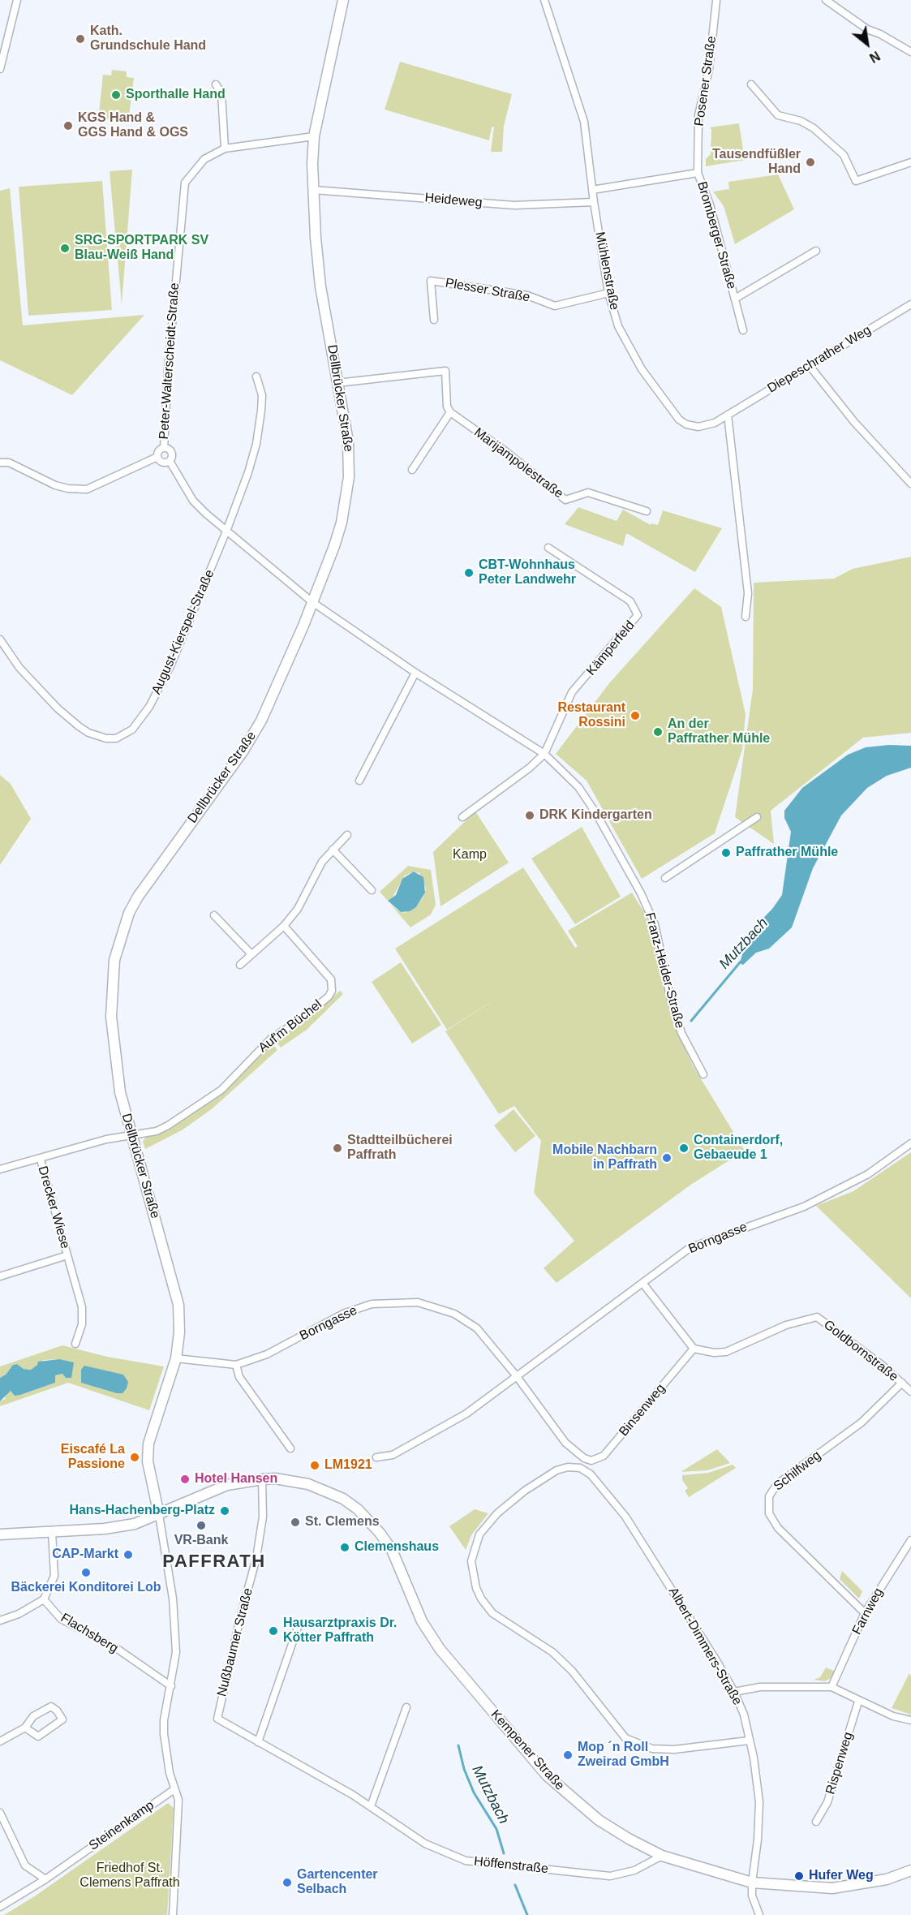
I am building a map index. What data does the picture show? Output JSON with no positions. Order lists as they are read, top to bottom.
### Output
{
  "streets": {
    "main road": ["Dellbrücker Straße", "Kempener Straße"],
    "street": [
      "Posener Straße",
      "Heideweg",
      "Bromberger Straße",
      "Mühlenstraße",
      "Plesser Straße",
      "Diepeschrather Weg",
      "Peter-Walterscheidt-Straße",
      "Marijampolestraße",
      "August-Kierspel-Straße",
      "Kämperfeld",
      "Franz-Heider-Straße",
      "Auf'm Büchel",
      "Drecker Wiese",
      "Borngasse",
      "Goldbornstraße",
      "Binsenweg",
      "Schilfweg",
      "Farnweg",
      "Flachsberg",
      "Nußbaumer Straße",
      "Albert-Dimmers-Straße",
      "Rispenweg",
      "Steinenkamp",
      "Höffenstraße"
    ]
  },
  "crossings": [
    ["Posener Straße", "Bromberger Straße"],
    ["Heideweg", "Mühlenstraße"],
    ["Heideweg", "Dellbrücker Straße"],
    ["Mühlenstraße", "Plesser Straße"],
    ["Mühlenstraße", "Diepeschrather Weg"],
    ["Peter-Walterscheidt-Straße", "Dellbrücker Straße"],
    ["Peter-Walterscheidt-Straße", "August-Kierspel-Straße"],
    ["Peter-Walterscheidt-Straße", "Franz-Heider-Straße"],
    ["Dellbrücker Straße", "Franz-Heider-Straße"],
    ["Dellbrücker Straße", "Auf'm Büchel"],
    ["Dellbrücker Straße", "Borngasse"],
    ["Dellbrücker Straße", "Kempener Straße"],
    ["Kämperfeld", "Franz-Heider-Straße"],
    ["Auf'm Büchel", "Drecker Wiese"],
    ["Borngasse", "Binsenweg"],
    ["Goldbornstraße", "Binsenweg"],
    ["Goldbornstraße", "Schilfweg"],
    ["Schilfweg", "Farnweg"],
    ["Nußbaumer Straße", "Kempener Straße"],
    ["Nußbaumer Straße", "Höffenstraße"],
    ["Albert-Dimmers-Straße", "Kempener Straße"],
    ["Kempener Straße", "Höffenstraße"]
  ],
  "districts": ["PAFFRATH"],
  "water": ["Mutzbach"],
  "parks": ["Kamp", "Friedhof St. Clemens Paffrath"],
  "places": [
    "Kath. Grundschule Hand",
    "Sporthalle Hand",
    "KGS Hand & GGS Hand & OGS",
    "Tausendfüßler Hand",
    "SRG-SPORTPARK SV Blau-Weiß Hand",
    "CBT-Wohnhaus Peter Landwehr",
    "Restaurant Rossini",
    "An der Paffrather Mühle",
    "DRK Kindergarten",
    "Paffrather Mühle",
    "Stadtteilbücherei Paffrath",
    "Containerdorf, Gebaeude 1",
    "Mobile Nachbarn in Paffrath",
    "Eiscafé La Passione",
    "LM1921",
    "Hotel Hansen",
    "Hans-Hachenberg-Platz",
    "St. Clemens",
    "VR-Bank",
    "Clemenshaus",
    "CAP-Markt",
    "Bäckerei Konditorei Lob",
    "Hausarztpraxis Dr. Kötter Paffrath",
    "Mop ´n Roll Zweirad GmbH",
    "Hufer Weg",
    "Gartencenter Selbach"
  ],
  "north": "bottom right"
}
